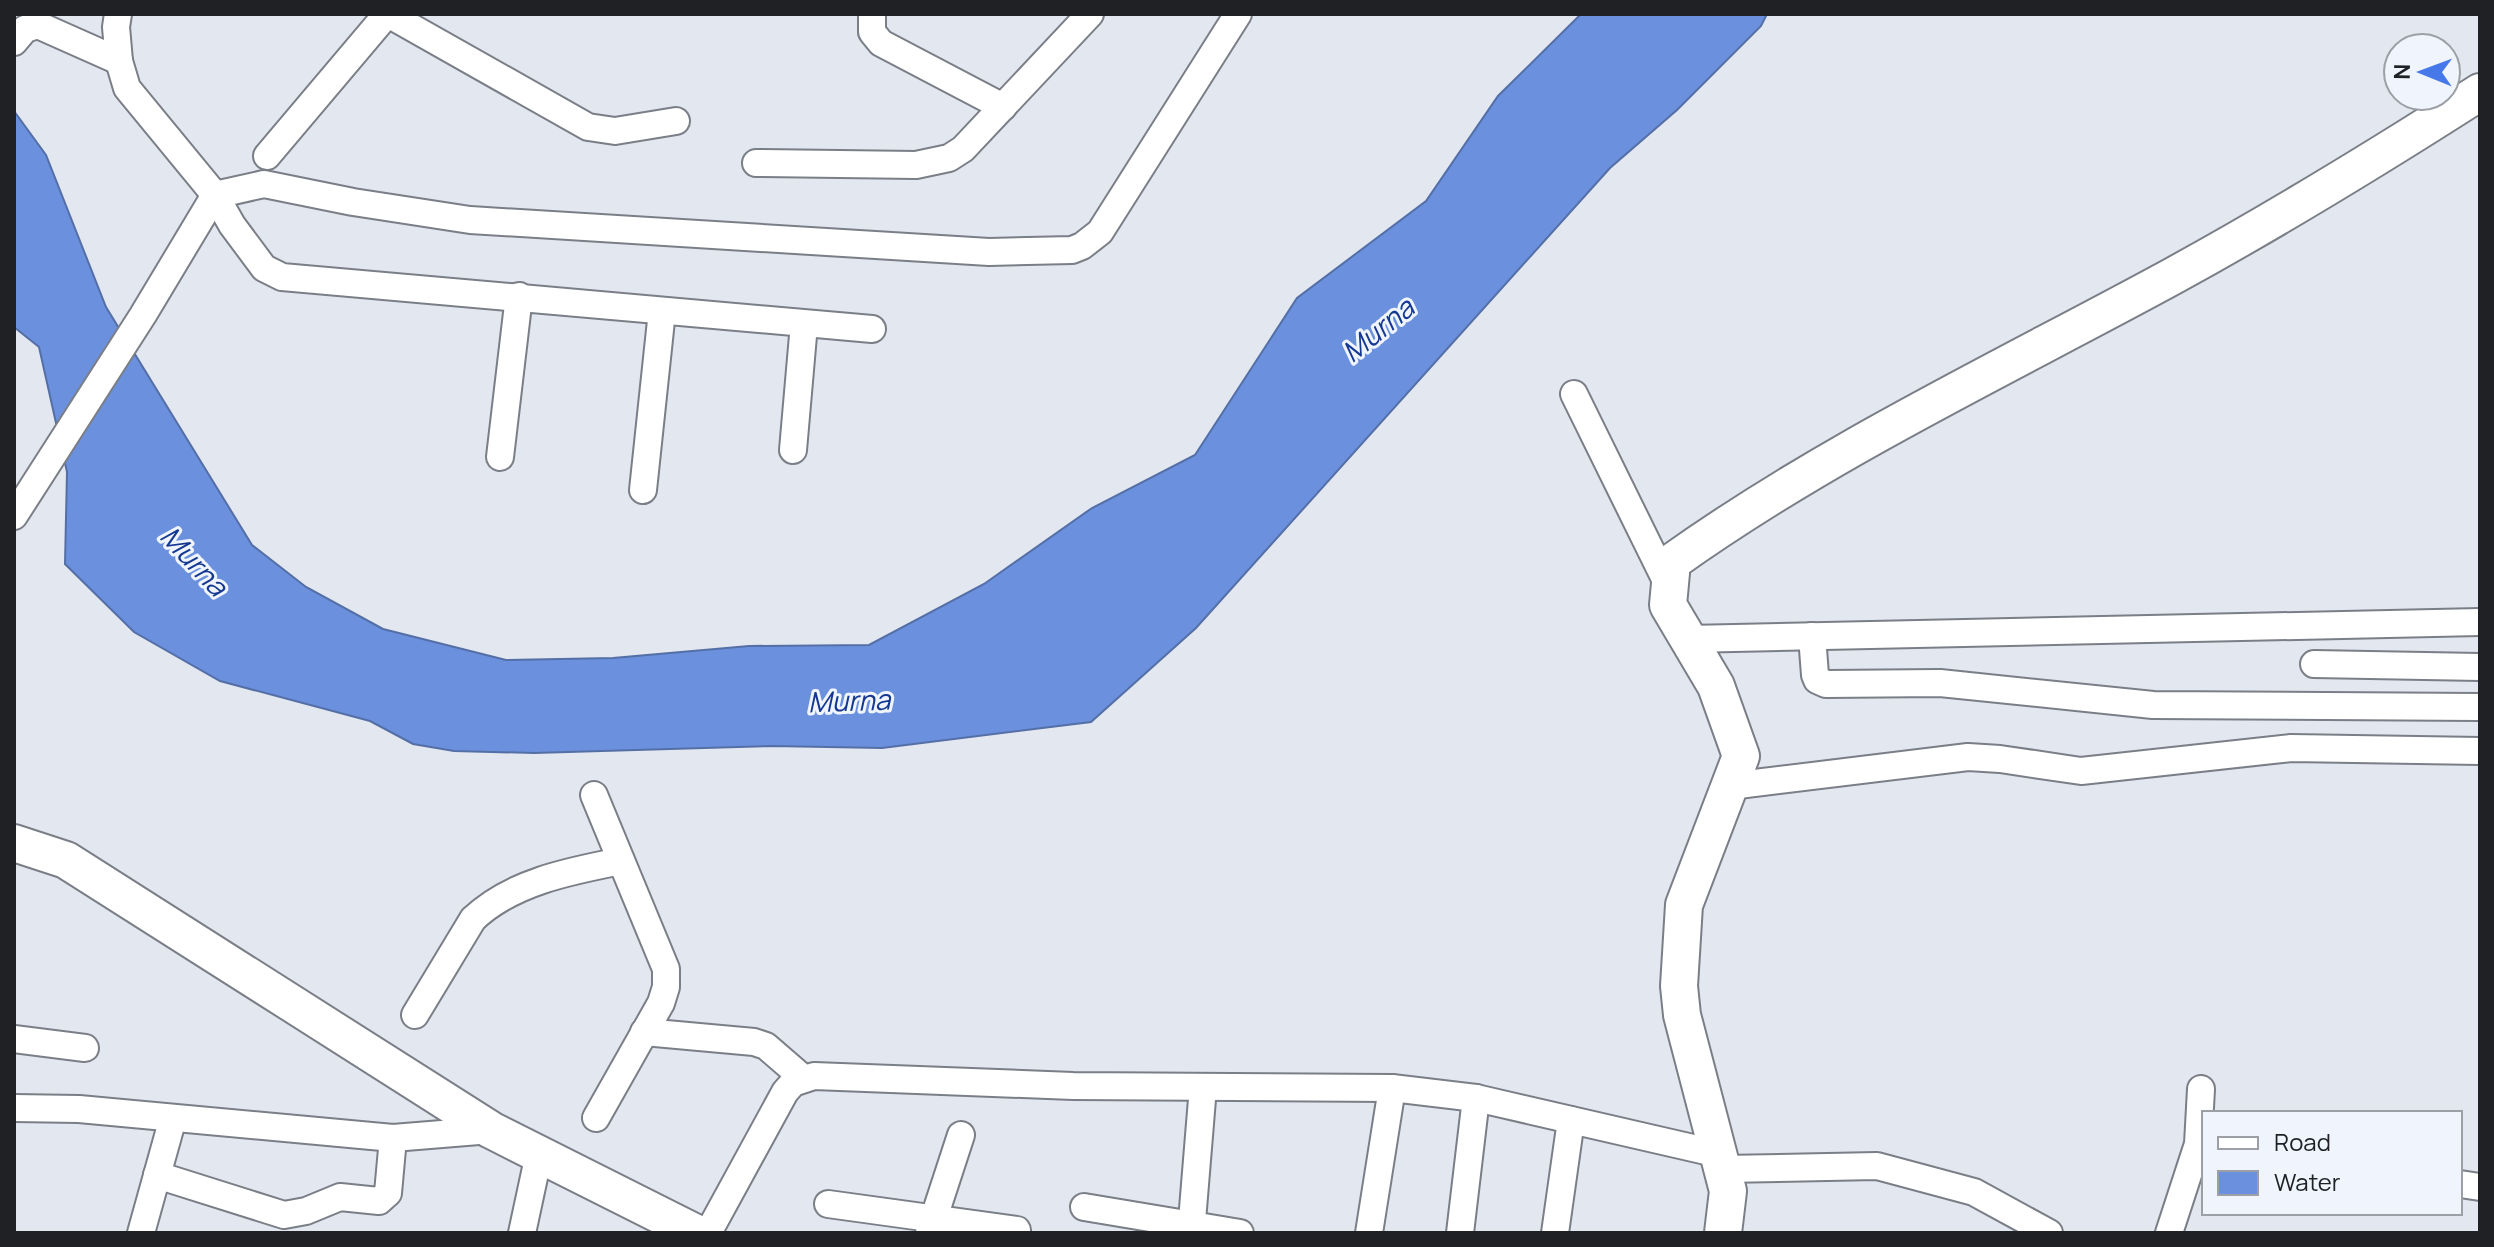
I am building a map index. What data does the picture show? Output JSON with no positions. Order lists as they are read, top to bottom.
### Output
{
  "water": ["Murna"],
  "legend": ["Road", "Water"],
  "north": "left"
}
